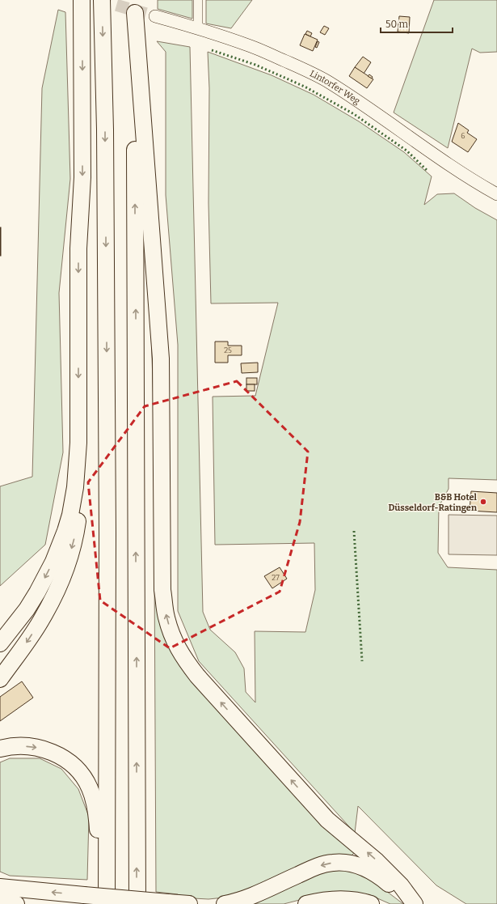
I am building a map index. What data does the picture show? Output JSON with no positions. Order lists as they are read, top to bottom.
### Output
{
  "streets": {
    "main road": ["Lintorfer Weg"]
  },
  "places": ["B&B Hotel Düsseldorf-Ratingen"],
  "house_numbers": ["6", "25", "27"],
  "scale_bar": "50 m"
}
